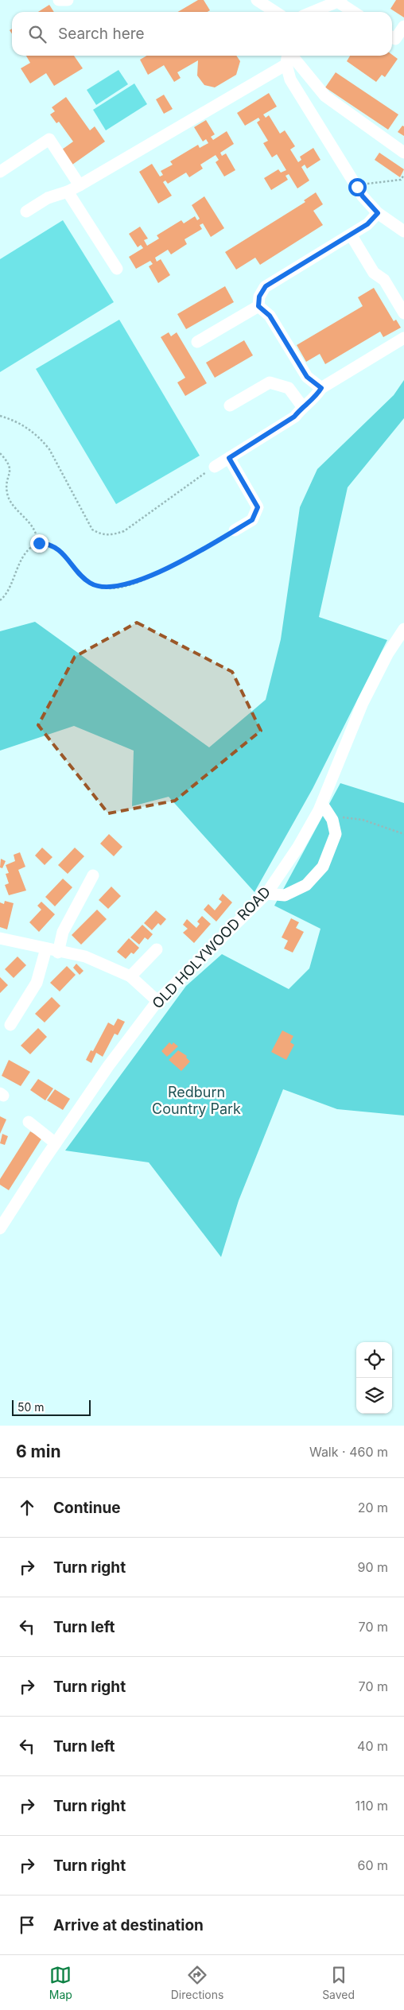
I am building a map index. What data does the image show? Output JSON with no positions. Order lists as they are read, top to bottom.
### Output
{
  "streets": {
    "street": ["OLD HOLYWOOD ROAD"]
  },
  "parks": ["Redburn Country Park"],
  "scale_bar": "50 m",
  "page": {
    "search": "Search here",
    "scale": "50 m",
    "heading": ["6 min", "Walk · 460 m"],
    "list": [
      ["Continue", "20 m"],
      ["Turn right", "90 m"],
      ["Turn left", "70 m"],
      ["Turn right", "70 m"],
      ["Turn left", "40 m"],
      ["Turn right", "110 m"],
      ["Turn right", "60 m"],
      "Arrive at destination"
    ],
    "nav": ["Map", "Directions", "Saved"]
  }
}
